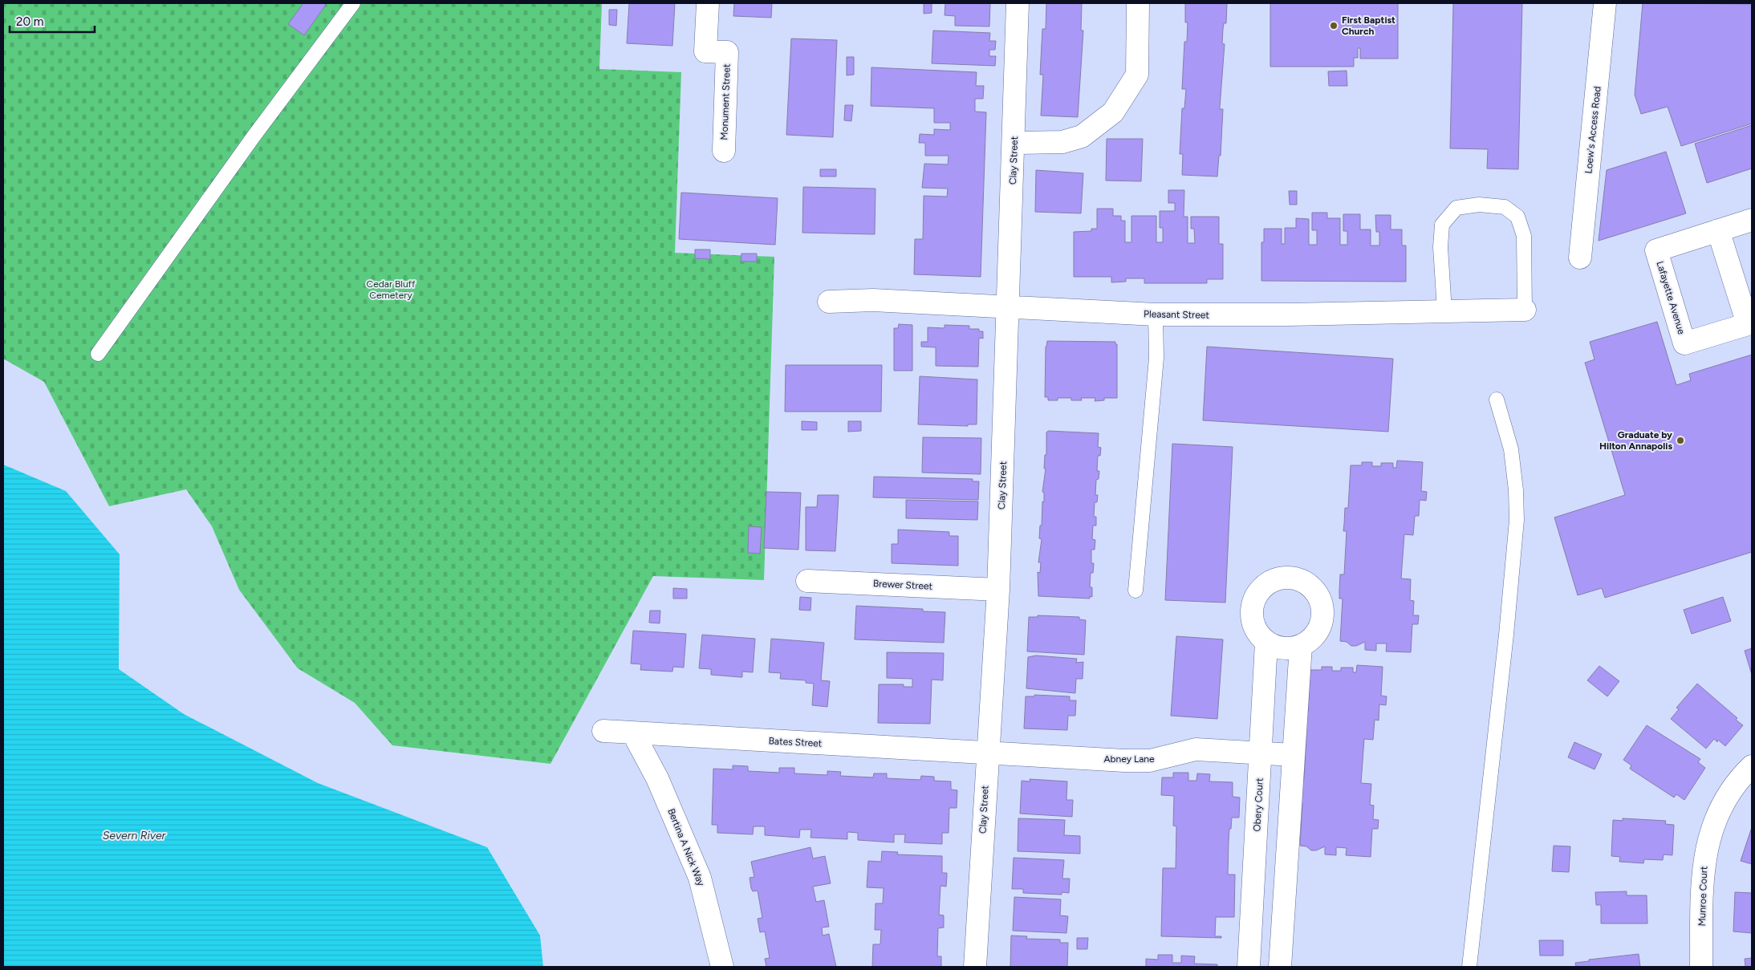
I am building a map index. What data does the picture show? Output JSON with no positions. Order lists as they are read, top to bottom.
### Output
{
  "streets": {
    "street": [
      "Monument Street",
      "Loew's Access Road",
      "Clay Street",
      "Lafayette Avenue",
      "Pleasant Street",
      "Brewer Street",
      "Bates Street",
      "Abney Lane",
      "Obery Court",
      "Bertina A Nick Way",
      "Munroe Court"
    ]
  },
  "crossings": [
    ["Clay Street", "Pleasant Street"],
    ["Clay Street", "Brewer Street"],
    ["Clay Street", "Bates Street"],
    ["Clay Street", "Abney Lane"],
    ["Bates Street", "Abney Lane"],
    ["Bates Street", "Bertina A Nick Way"],
    ["Abney Lane", "Obery Court"]
  ],
  "water": ["Severn River"],
  "parks": ["Cedar Bluff Cemetery"],
  "places": ["First Baptist Church", "Graduate by Hilton Annapolis"],
  "scale_bar": "20 m"
}
